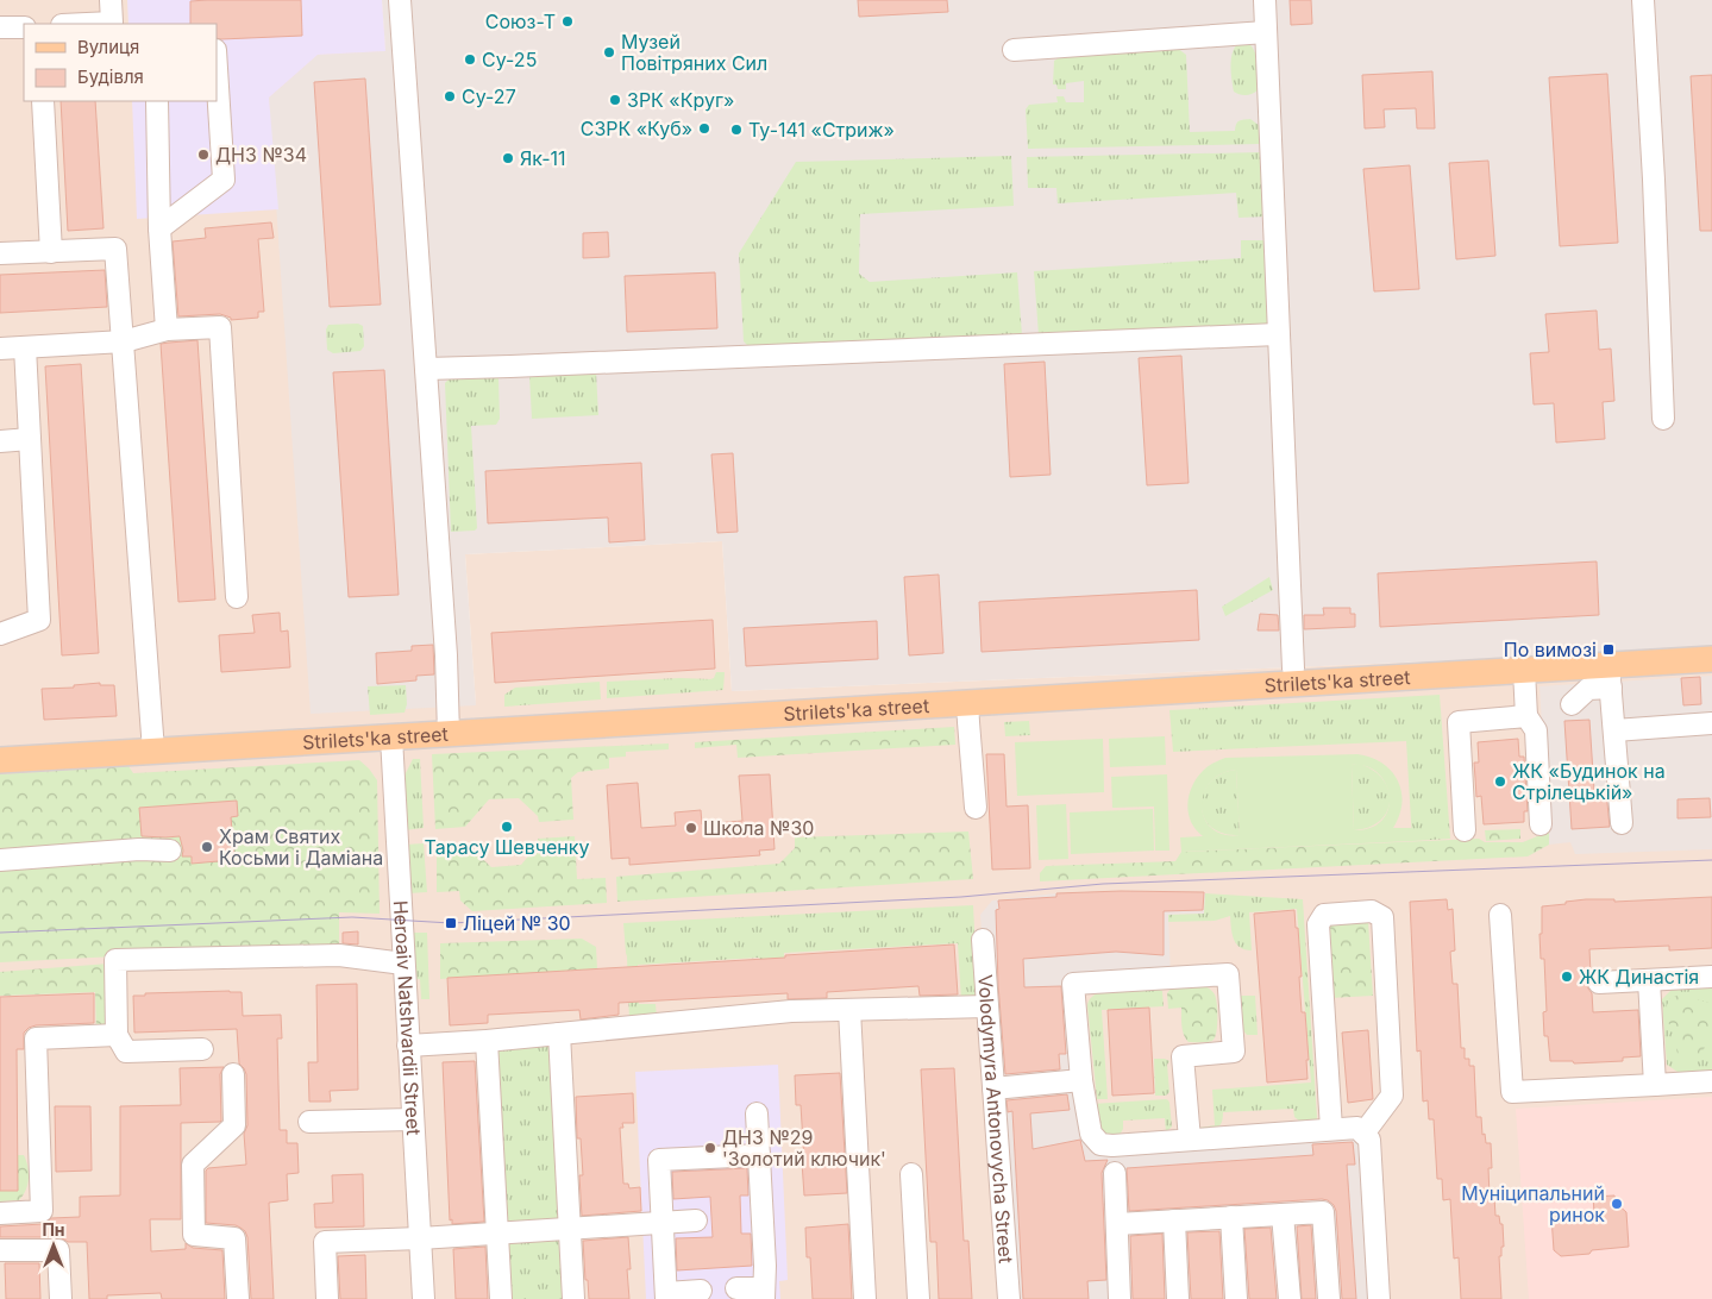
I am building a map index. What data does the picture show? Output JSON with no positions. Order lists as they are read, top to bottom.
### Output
{
  "streets": {
    "main road": ["Strilets'ka street"],
    "street": ["Heroaiv Natshvardii Street", "Volodymyra Antonovycha Street"]
  },
  "crossings": [
    ["Strilets'ka street", "Heroaiv Natshvardii Street"]
  ],
  "places": {
    "other": [
      "Союз-Т",
      "Музей Повітряних Сил",
      "Су-25",
      "Су-27",
      "ЗРК «Круг»",
      "СЗРК «Куб»",
      "Ту-141 «Стриж»",
      "ДНЗ №34",
      "Як-11",
      "ЖК «Будинок на Стрілецькій»",
      "Тарасу Шевченку",
      "Школа №30",
      "Храм Святих Косьми і Даміана",
      "ЖК Династія",
      "ДНЗ №29 'Золотий ключик'",
      "Муніципальний ринок"
    ],
    "transit": ["По вимозі", "Ліцей № 30"]
  },
  "legend": ["Вулиця", "Будівля"],
  "north": "top"
}
